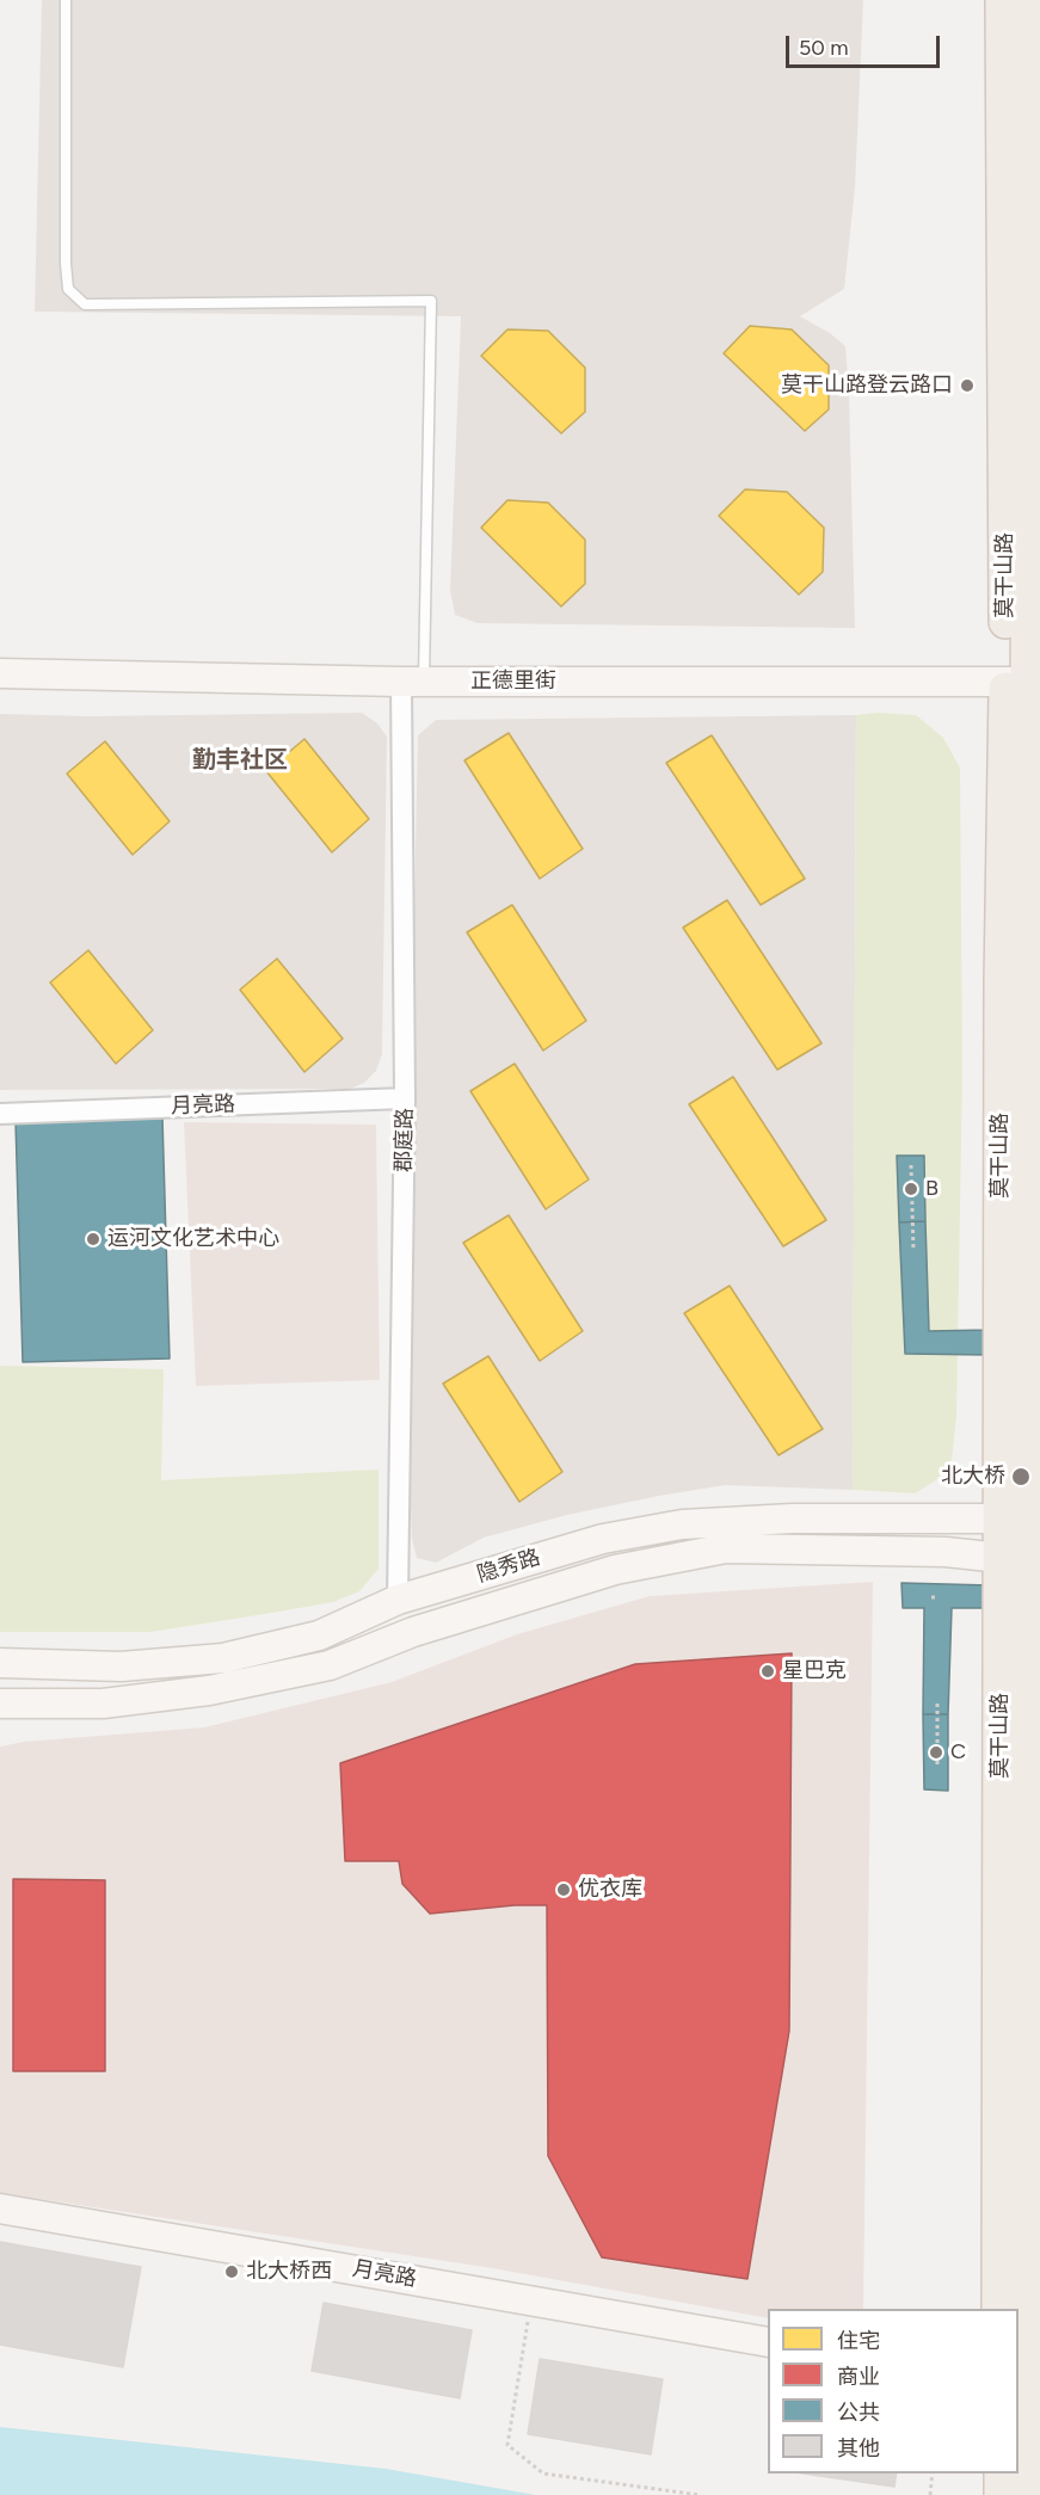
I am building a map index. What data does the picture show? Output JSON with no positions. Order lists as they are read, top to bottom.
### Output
{
  "streets": {
    "main road": [
      "莫干山路",
      "正德里街",
      "月亮路",
      "隐秀路"
    ],
    "street": ["郡庭路"]
  },
  "crossings": [
    ["莫干山路", "正德里街"],
    ["莫干山路", "隐秀路"],
    ["正德里街", "郡庭路"],
    ["月亮路", "郡庭路"],
    ["郡庭路", "隐秀路"]
  ],
  "districts": ["勤丰社区"],
  "places": [
    "莫干山路登云路口",
    "B",
    "运河文化艺术中心",
    "北大桥",
    "星巴克",
    "C",
    "优衣库",
    "北大桥西"
  ],
  "legend": [
    "住宅",
    "商业",
    "公共",
    "其他"
  ],
  "scale_bar": "50 m"
}
